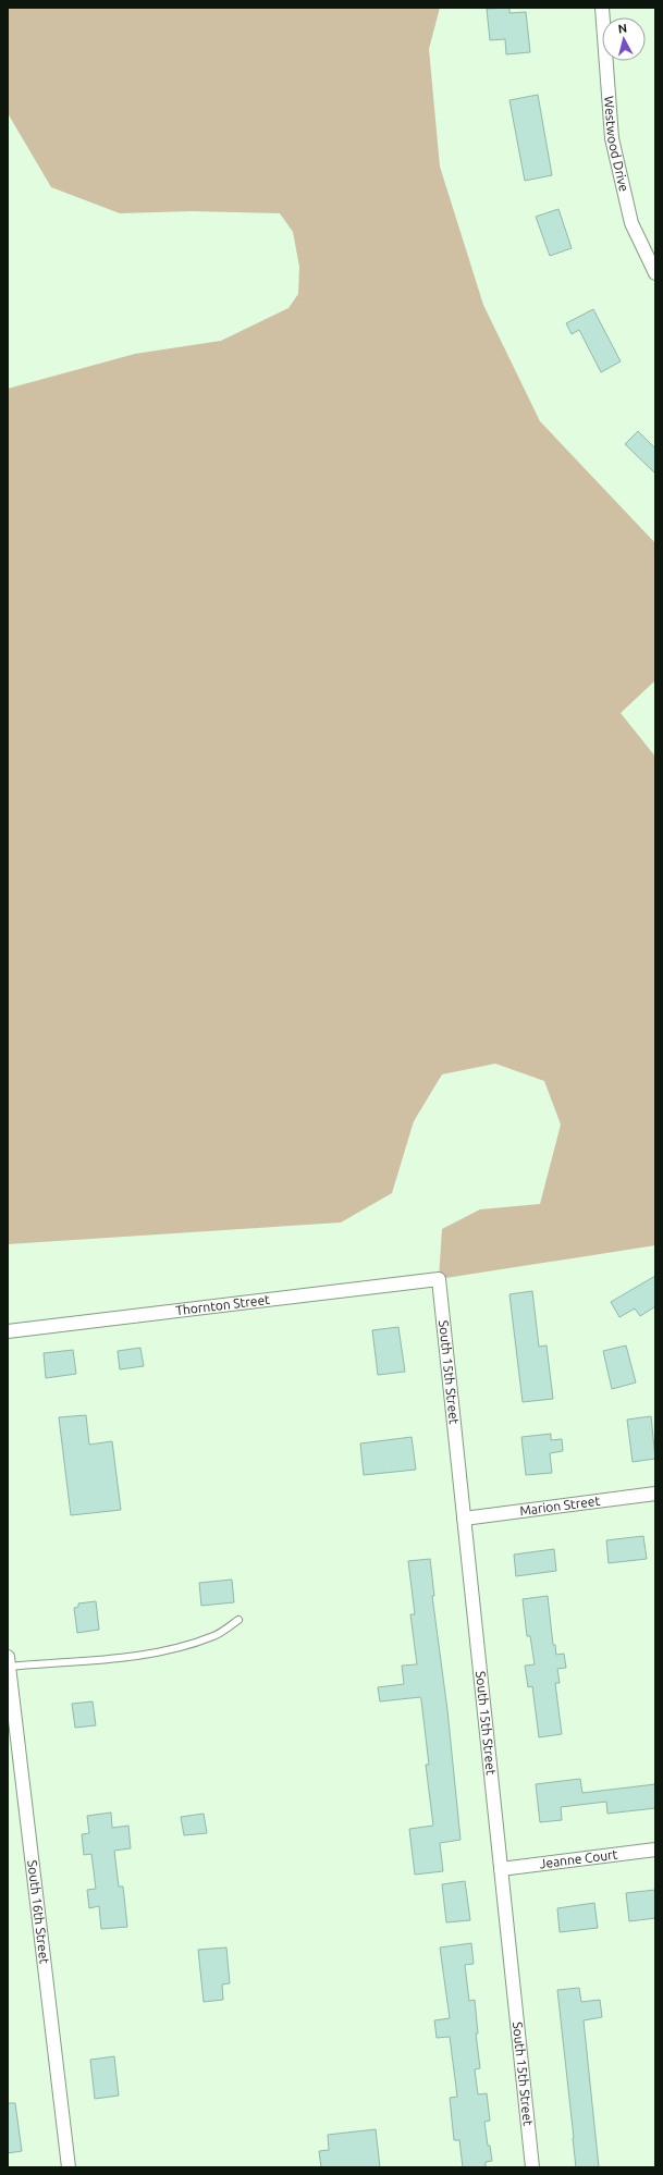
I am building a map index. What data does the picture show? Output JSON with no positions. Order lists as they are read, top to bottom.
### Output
{
  "streets": {
    "street": [
      "Westwood Drive",
      "Thornton Street",
      "South 15th Street",
      "Marion Street",
      "Jeanne Court",
      "South 16th Street"
    ]
  },
  "crossings": [
    ["Thornton Street", "South 15th Street"],
    ["South 15th Street", "Marion Street"],
    ["South 15th Street", "Jeanne Court"]
  ],
  "north": "top"
}
